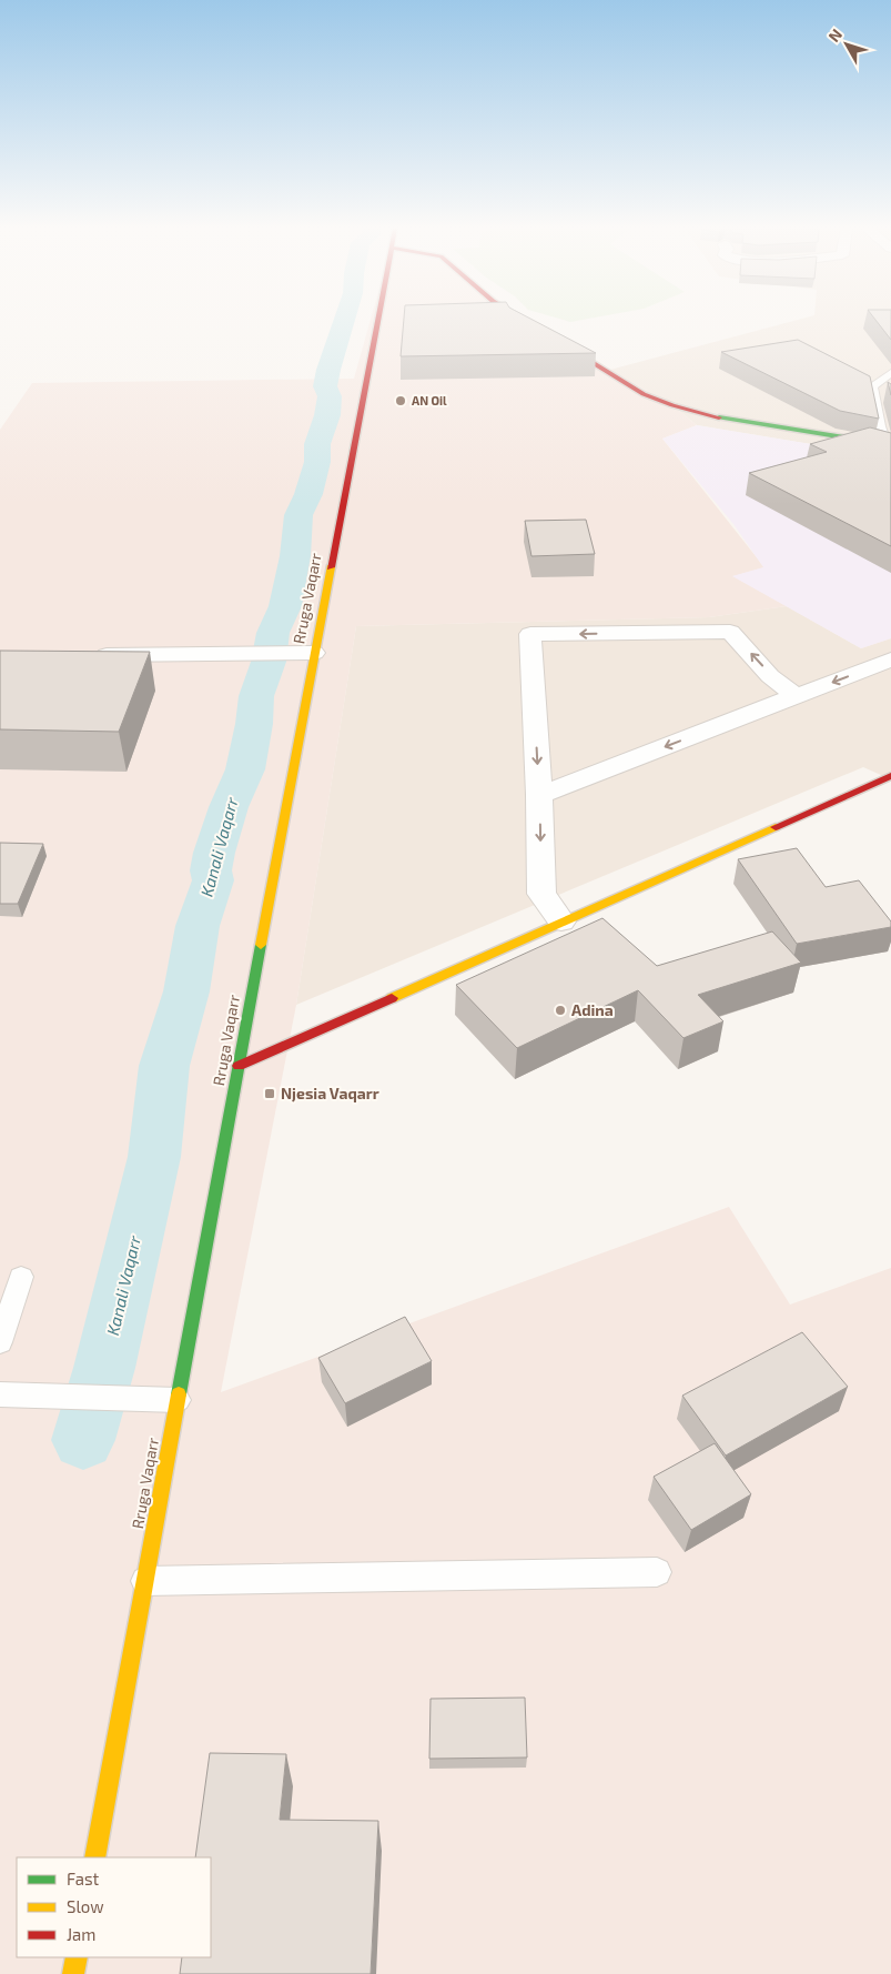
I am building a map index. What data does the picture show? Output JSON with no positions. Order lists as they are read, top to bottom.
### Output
{
  "streets": {
    "main road": ["Rruga Vaqarr"]
  },
  "water": ["Kanali Vaqarr"],
  "places": {
    "other": ["AN Oil", "Adina"],
    "transit": ["Njesia Vaqarr"]
  },
  "legend": ["Fast", "Slow", "Jam"],
  "north": "top left"
}
